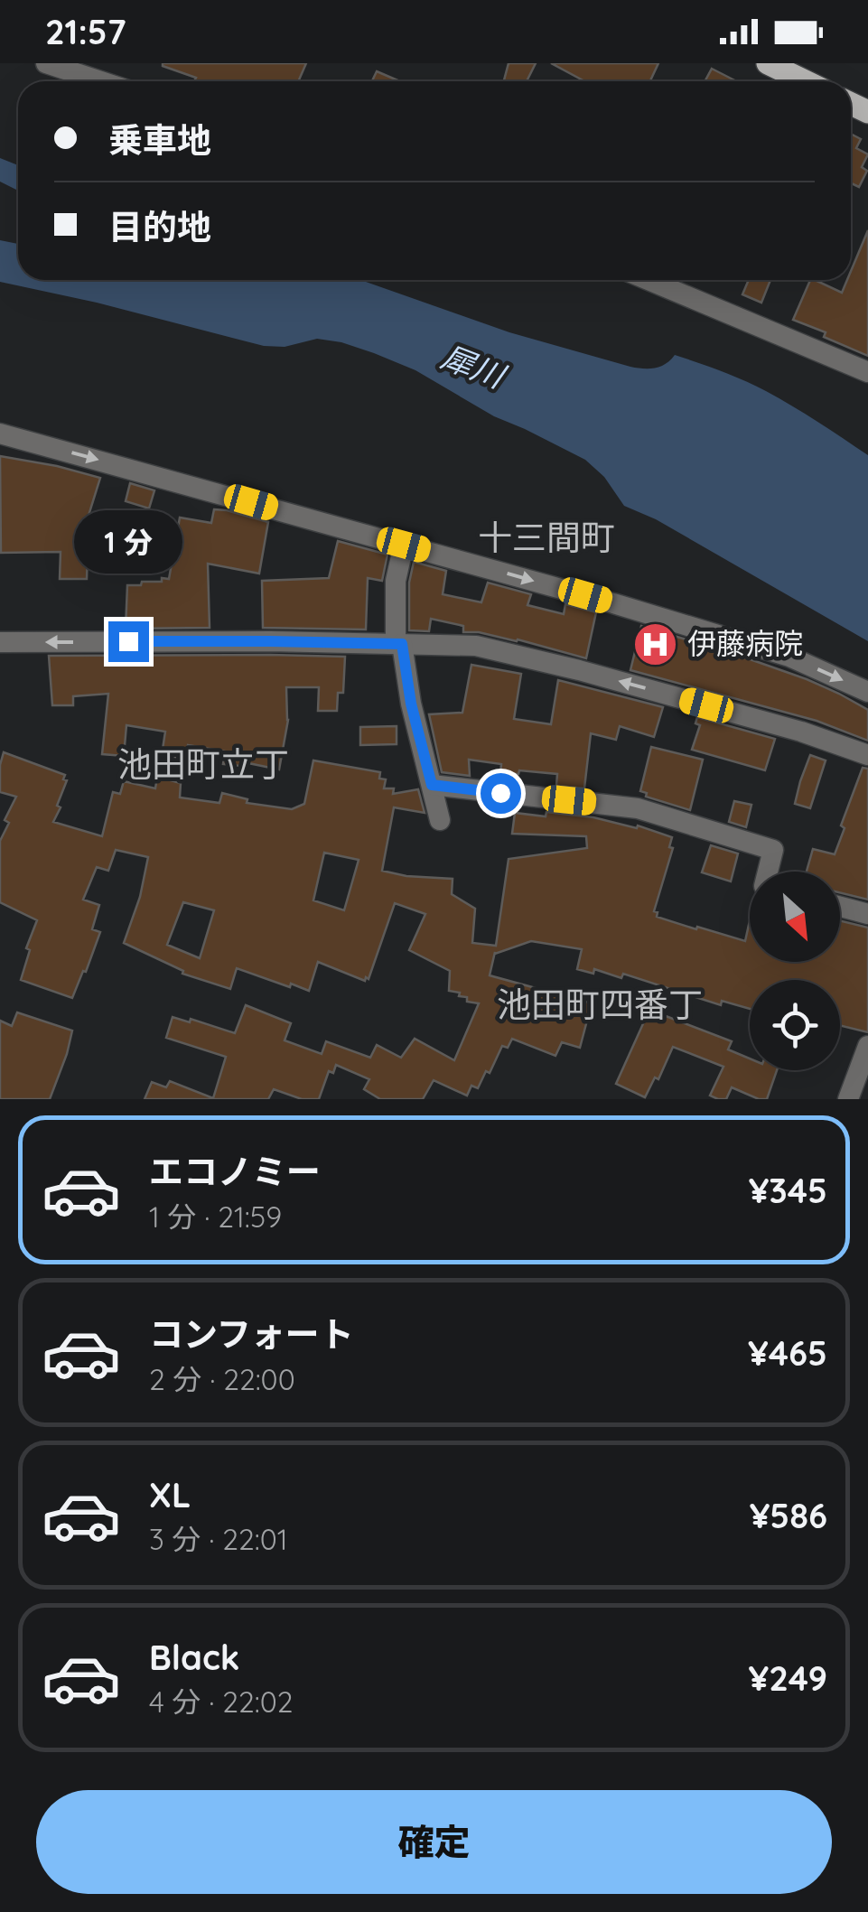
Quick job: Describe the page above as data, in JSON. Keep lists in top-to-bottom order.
{
  "districts": ["十三間町", "池田町立丁", "池田町四番丁"],
  "water": ["犀川"],
  "places": {
    "hospital": ["伊藤病院"]
  },
  "north": "bottom right",
  "page": {
    "status": "21:57",
    "banner": ["乗車地", "目的地"],
    "bubble": "1 分",
    "list": [
      {
        "name": "エコノミー",
        "note": "1 分 · 21:59",
        "value": "¥345"
      },
      {
        "name": "コンフォート",
        "note": "2 分 · 22:00",
        "value": "¥465"
      },
      {
        "name": "XL",
        "note": "3 分 · 22:01",
        "value": "¥586"
      },
      {
        "name": "Black",
        "note": "4 分 · 22:02",
        "value": "¥249"
      }
    ],
    "buttons": "確定"
  }
}
